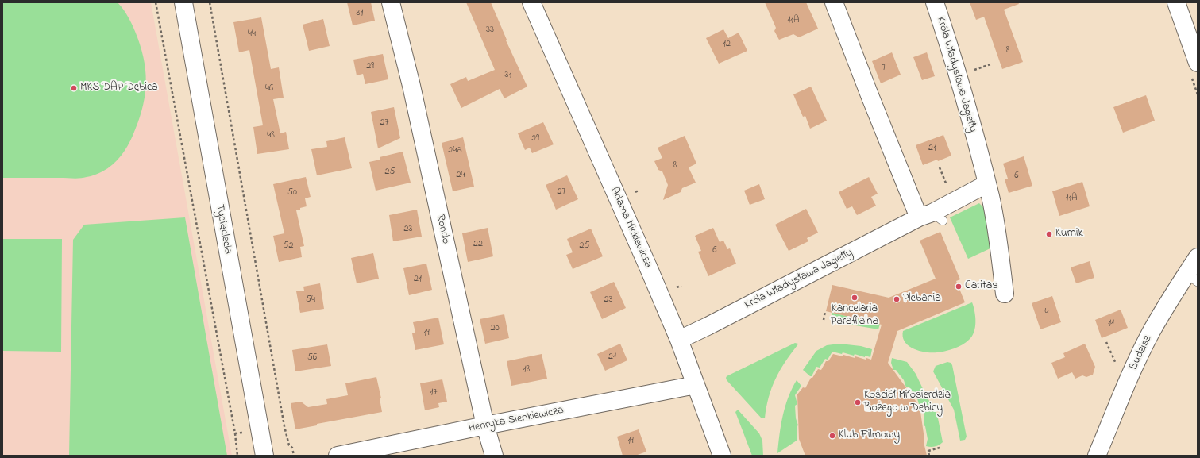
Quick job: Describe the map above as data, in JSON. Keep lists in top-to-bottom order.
{
  "streets": {
    "street": [
      "Króla Władysława Jagiełły",
      "Adama Mickiewicza",
      "Tysiąclecia",
      "Rondo",
      "Budzisz",
      "Henryka Sienkiewicza"
    ]
  },
  "crossings": [
    ["Króla Władysława Jagiełły", "Adama Mickiewicza"],
    ["Adama Mickiewicza", "Henryka Sienkiewicza"],
    ["Rondo", "Henryka Sienkiewicza"]
  ],
  "places": [
    "MKS DAP Dębica",
    "Kurnik",
    "Caritas",
    "Kancelaria Parafialna",
    "Plebania",
    "Kościół Miłosierdzia Bożego w Dębicy",
    "Klub Filmowy"
  ],
  "house_numbers": [
    "31",
    "11A",
    "33",
    "44",
    "12",
    "8",
    "29",
    "7",
    "31",
    "46",
    "27",
    "48",
    "29",
    "21",
    "24a",
    "8",
    "25",
    "24",
    "6",
    "27",
    "50",
    "11A",
    "23",
    "22",
    "52",
    "25",
    "6",
    "21",
    "54",
    "23",
    "4",
    "11",
    "20",
    "19",
    "21",
    "56",
    "18",
    "17",
    "19"
  ]
}
